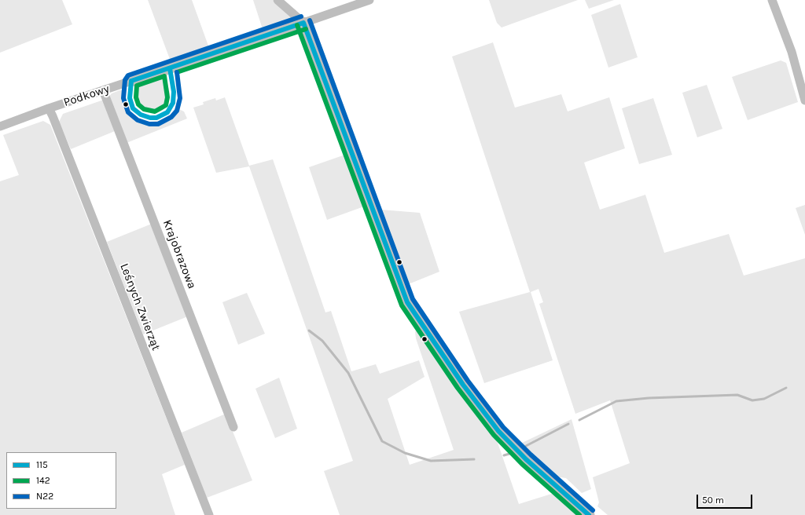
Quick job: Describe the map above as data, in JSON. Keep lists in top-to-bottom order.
{
  "streets": {
    "street": ["Podkowy", "Krajobrazowa", "Leśnych Zwierząt"]
  },
  "crossings": [
    ["Podkowy", "Krajobrazowa"],
    ["Podkowy", "Leśnych Zwierząt"]
  ],
  "lines": ["transit line N22", "transit line 115", "transit line 142"],
  "legend": ["115", "142", "N22"],
  "scale_bar": "50 m"
}
